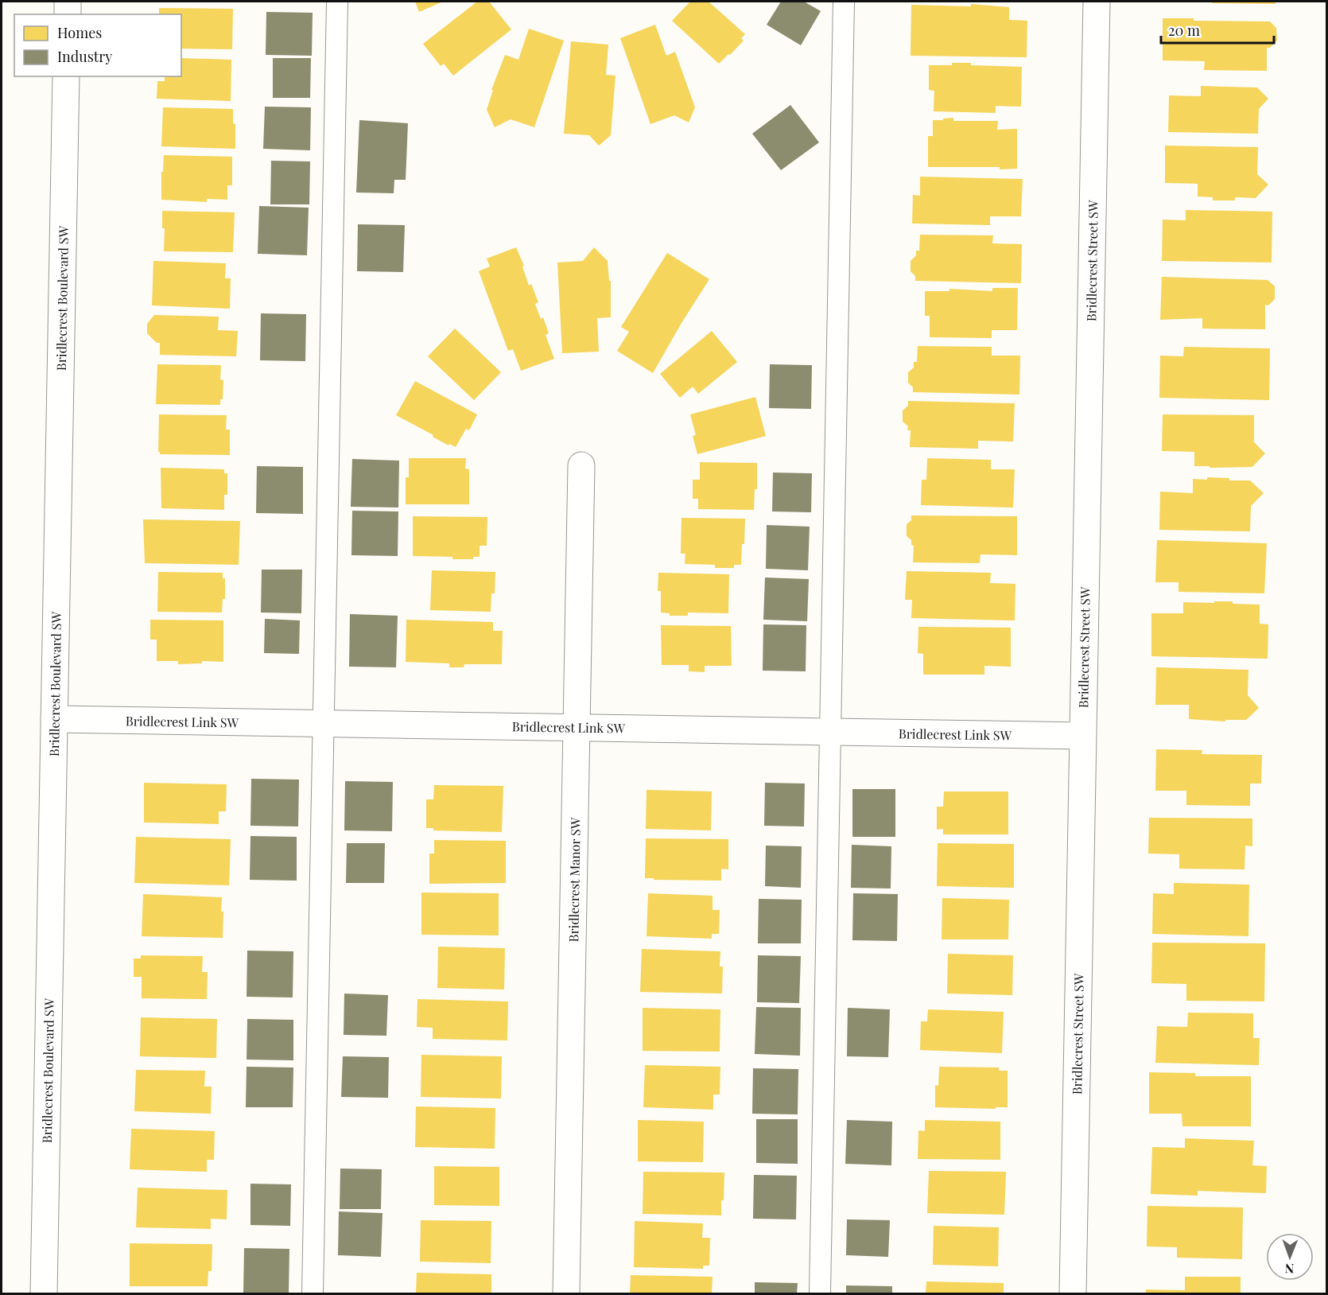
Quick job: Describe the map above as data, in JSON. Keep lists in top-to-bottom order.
{
  "streets": {
    "street": [
      "Bridlecrest Street SW",
      "Bridlecrest Boulevard SW",
      "Bridlecrest Link SW",
      "Bridlecrest Manor SW"
    ]
  },
  "crossings": [
    ["Bridlecrest Street SW", "Bridlecrest Link SW"],
    ["Bridlecrest Boulevard SW", "Bridlecrest Link SW"],
    ["Bridlecrest Link SW", "Bridlecrest Manor SW"]
  ],
  "legend": ["Homes", "Industry"],
  "scale_bar": "20 m",
  "north": "bottom"
}
